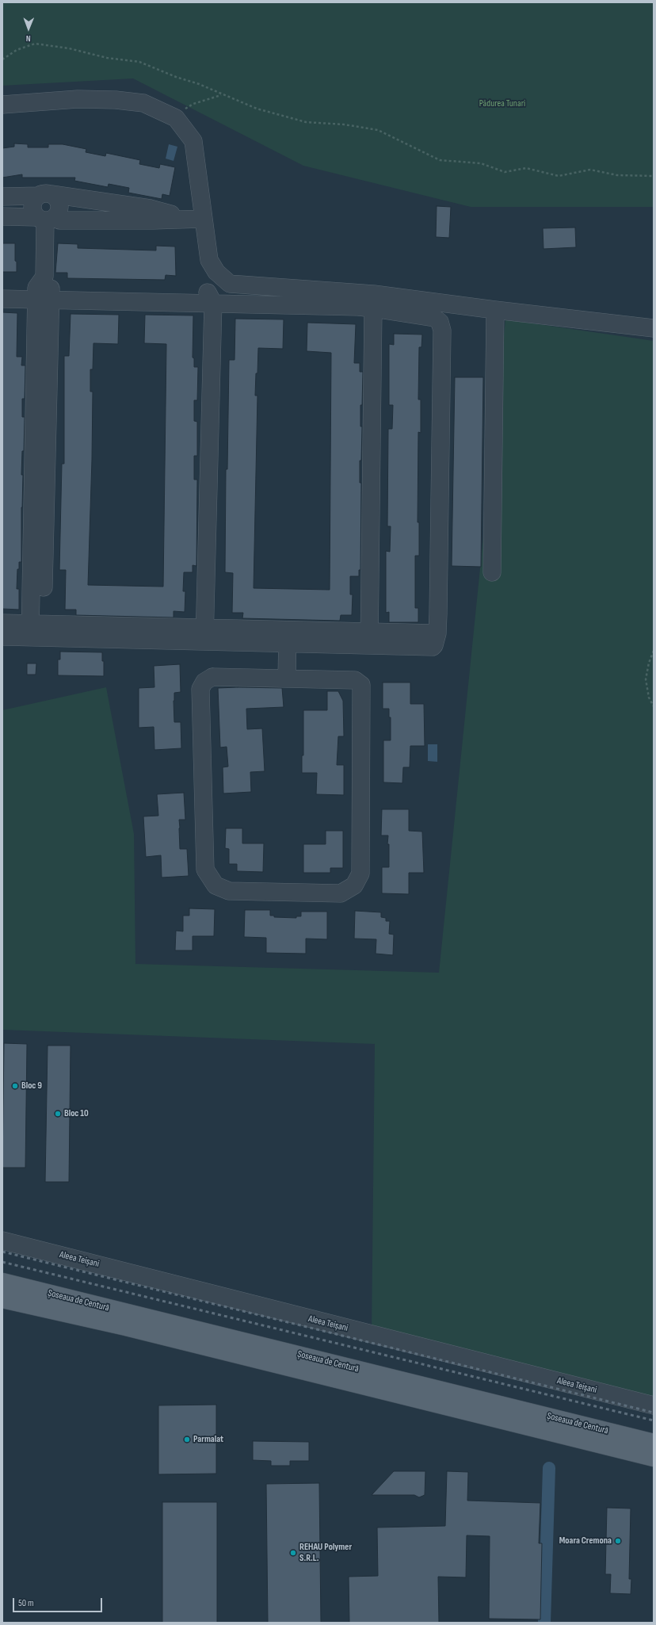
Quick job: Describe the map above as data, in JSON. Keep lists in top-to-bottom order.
{
  "streets": {
    "main road": ["Șoseaua de Centură"],
    "street": ["Aleea Teișani"]
  },
  "parks": ["Pădurea Tunari"],
  "places": [
    "Bloc 9",
    "Bloc 10",
    "Parmalat",
    "Moara Cremona",
    "REHAU Polymer S.R.L."
  ],
  "scale_bar": "50 m",
  "north": "bottom"
}
